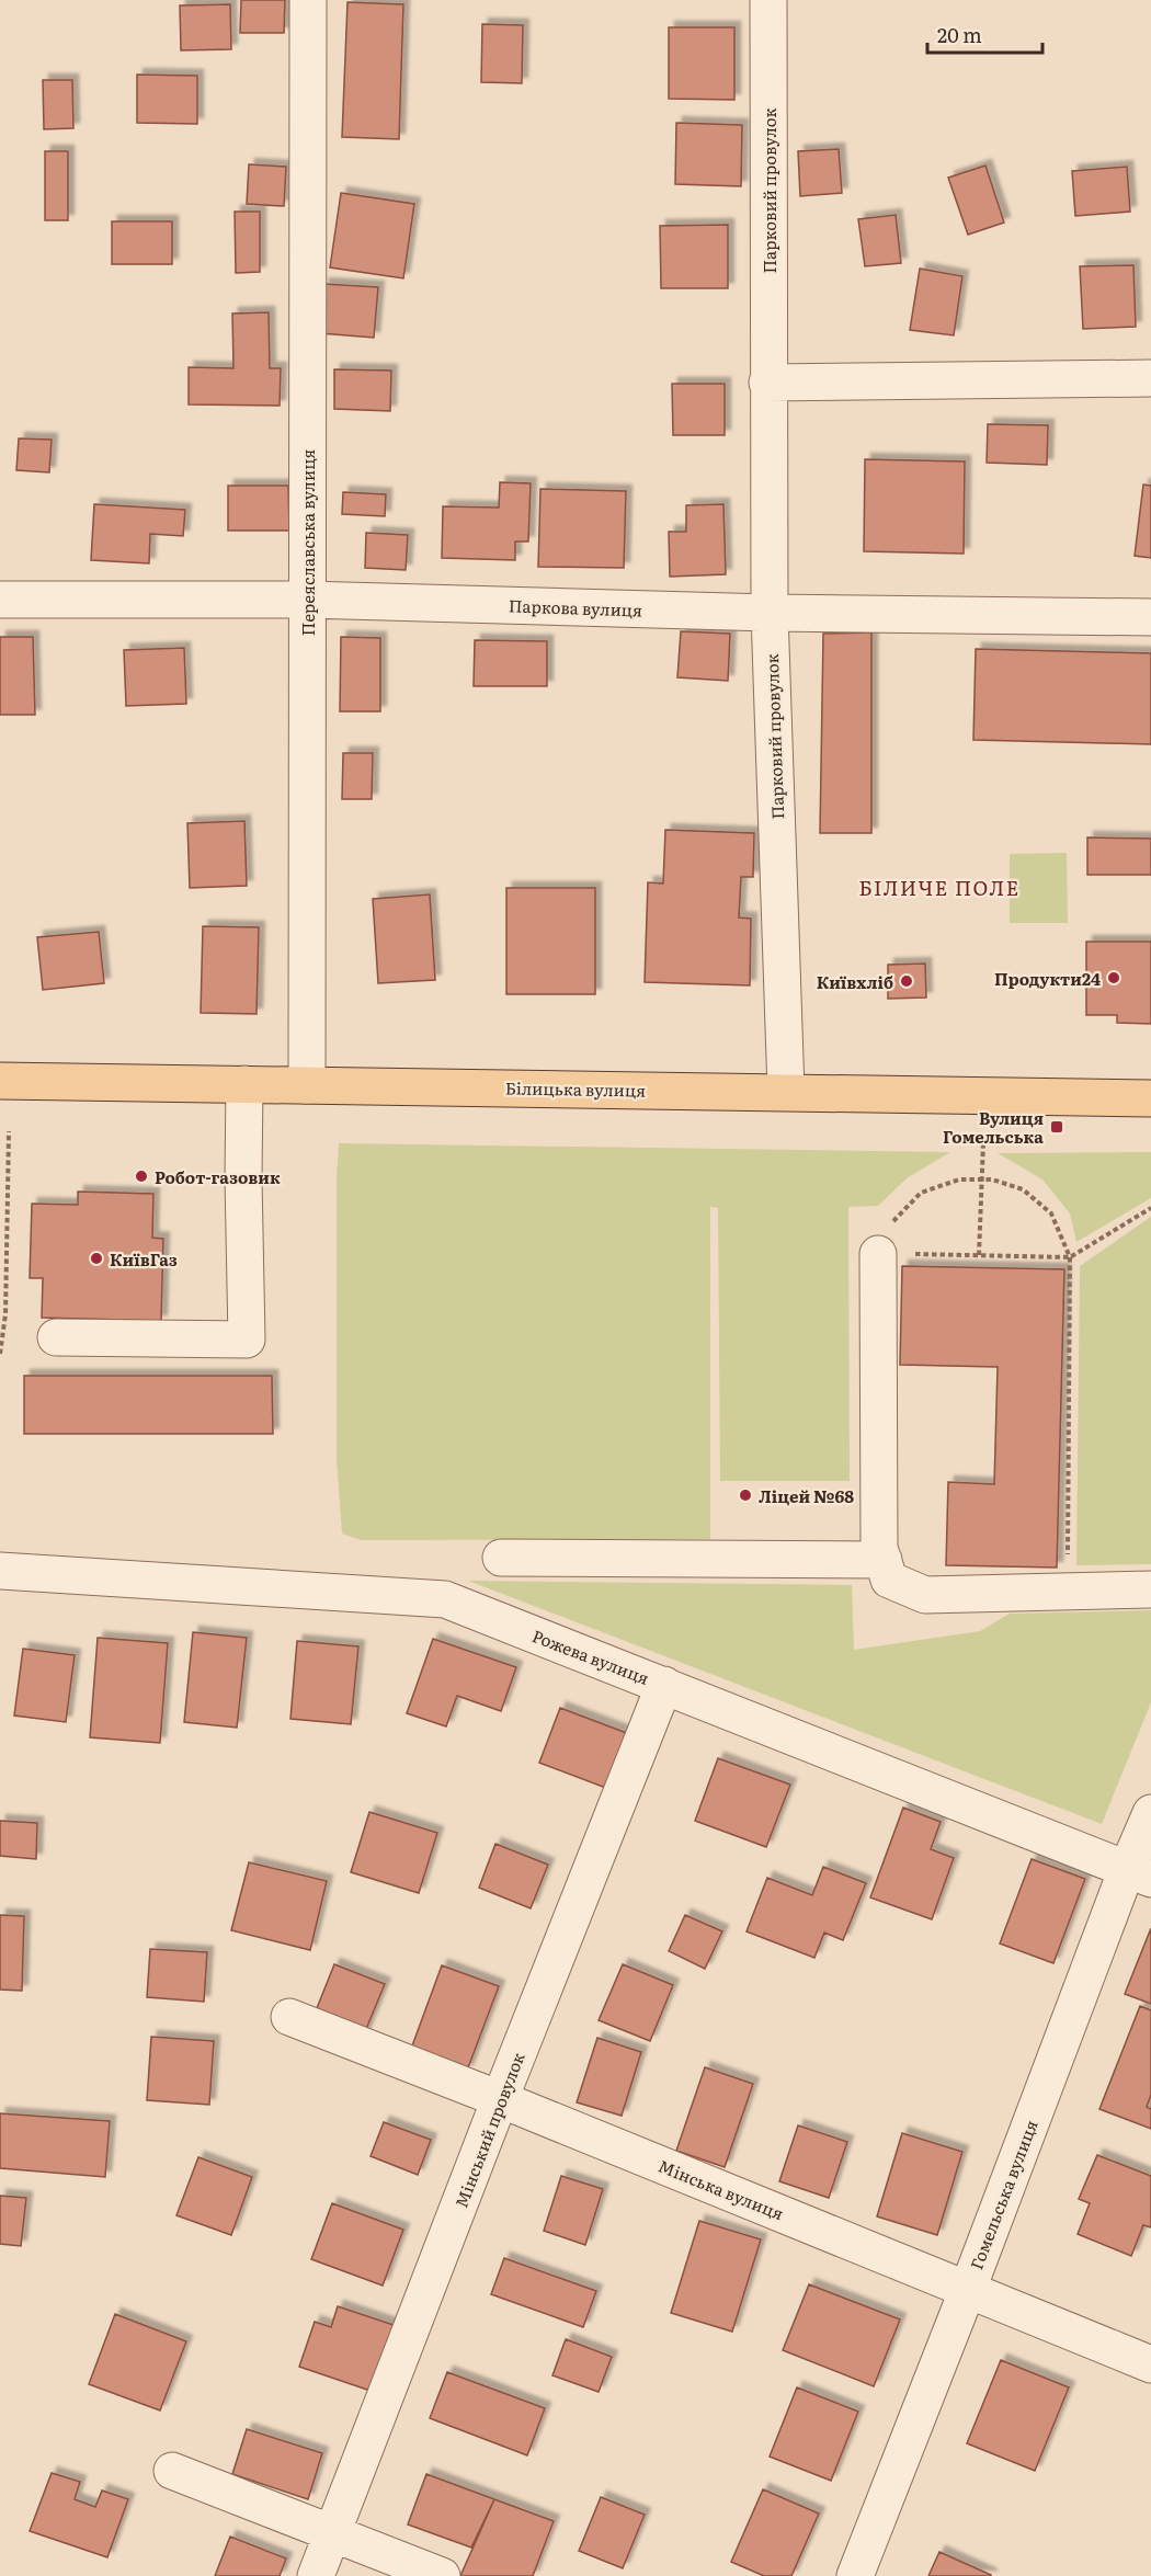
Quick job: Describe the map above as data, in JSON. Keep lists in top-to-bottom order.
{
  "streets": {
    "main road": ["Білицька вулиця"],
    "street": [
      "Парковий провулок",
      "Переяславська вулиця",
      "Паркова вулиця",
      "Рожева вулиця",
      "Мінський провулок",
      "Мінська вулиця",
      "Гомельська вулиця"
    ]
  },
  "crossings": [
    ["Парковий провулок", "Паркова вулиця"],
    ["Парковий провулок", "Білицька вулиця"],
    ["Переяславська вулиця", "Паркова вулиця"],
    ["Переяславська вулиця", "Білицька вулиця"],
    ["Рожева вулиця", "Мінський провулок"],
    ["Рожева вулиця", "Гомельська вулиця"],
    ["Мінський провулок", "Мінська вулиця"],
    ["Мінська вулиця", "Гомельська вулиця"]
  ],
  "districts": ["БІЛИЧЕ ПОЛЕ"],
  "places": {
    "other": [
      "Продукти24",
      "Київхліб",
      "Робот-газовик",
      "КиївГаз",
      "Ліцей №68"
    ],
    "transit": ["Вулиця Гомельська"]
  },
  "scale_bar": "20 m"
}
